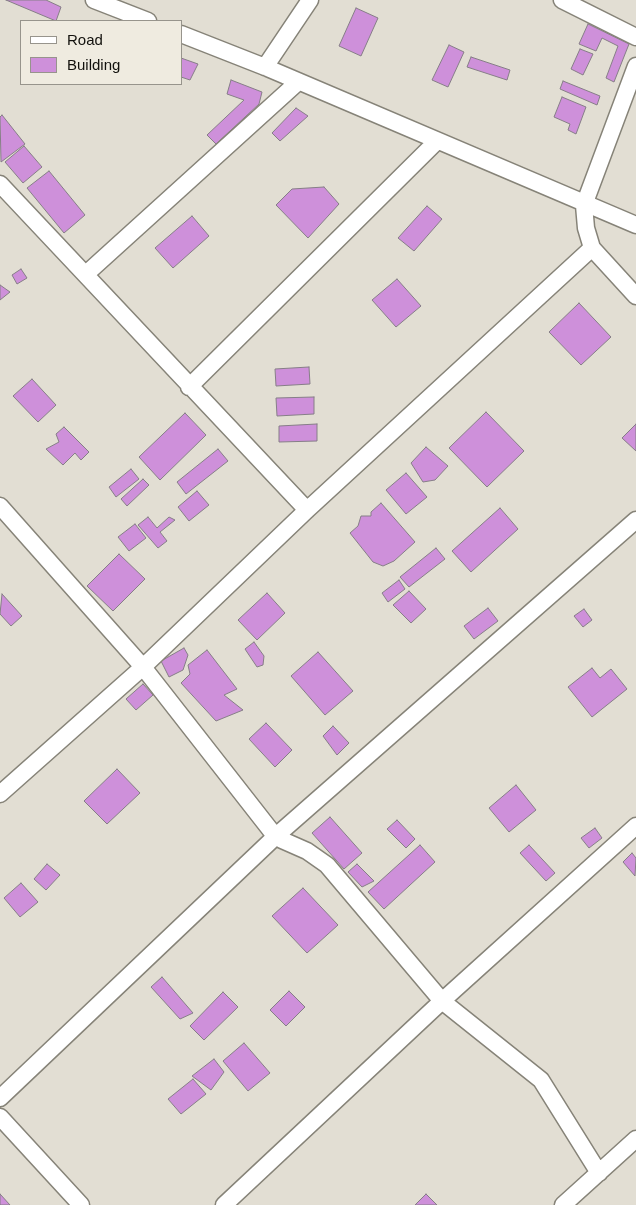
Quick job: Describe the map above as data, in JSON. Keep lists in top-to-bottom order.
{
  "legend": ["Road", "Building"]
}
